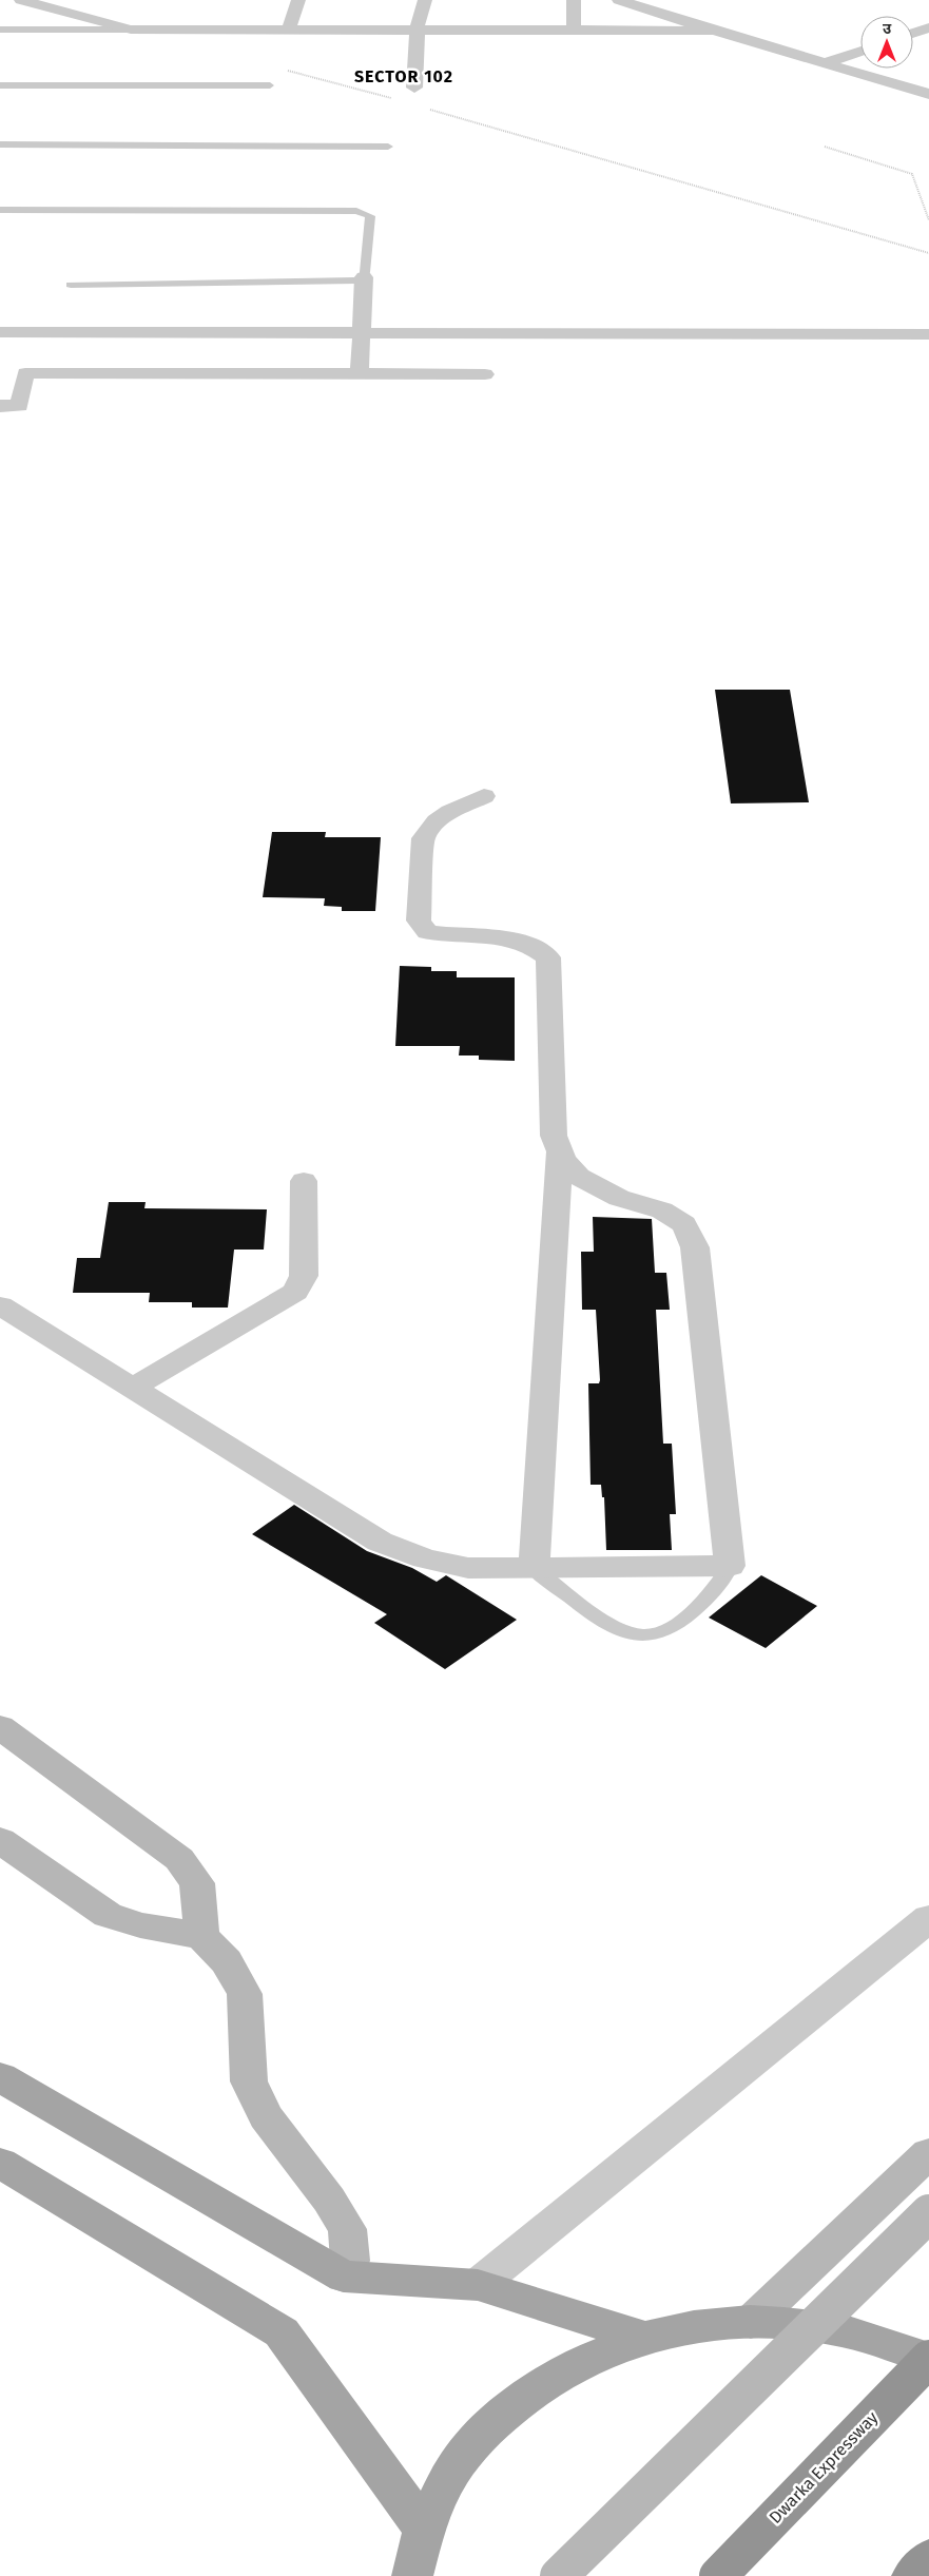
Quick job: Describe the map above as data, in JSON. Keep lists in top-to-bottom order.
{
  "streets": {
    "highway": ["Dwarka Expressway"]
  },
  "districts": ["SECTOR 102"],
  "north": "top"
}
